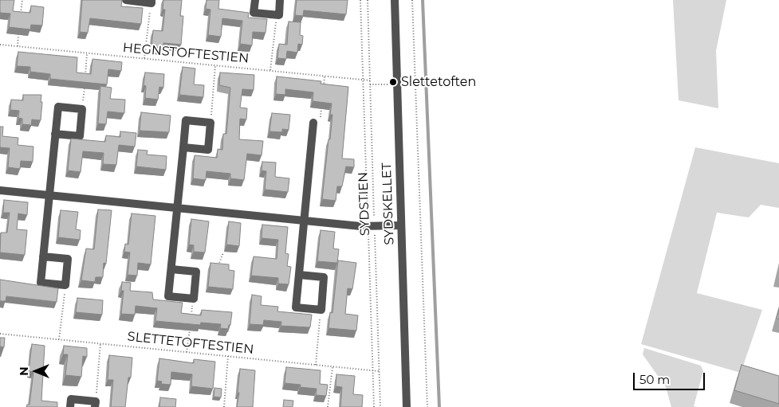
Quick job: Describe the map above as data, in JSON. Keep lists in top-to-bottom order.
{
  "streets": {
    "street": ["SYDSKELLET"],
    "path": ["HEGNSTOFTESTIEN", "SYDSTIEN", "SLETTETOFTESTIEN"]
  },
  "crossings": [
    ["HEGNSTOFTESTIEN", "SYDSTIEN"],
    ["SYDSTIEN", "SLETTETOFTESTIEN"]
  ],
  "places": ["Slettetoften"],
  "scale_bar": "50 m",
  "north": "left"
}
